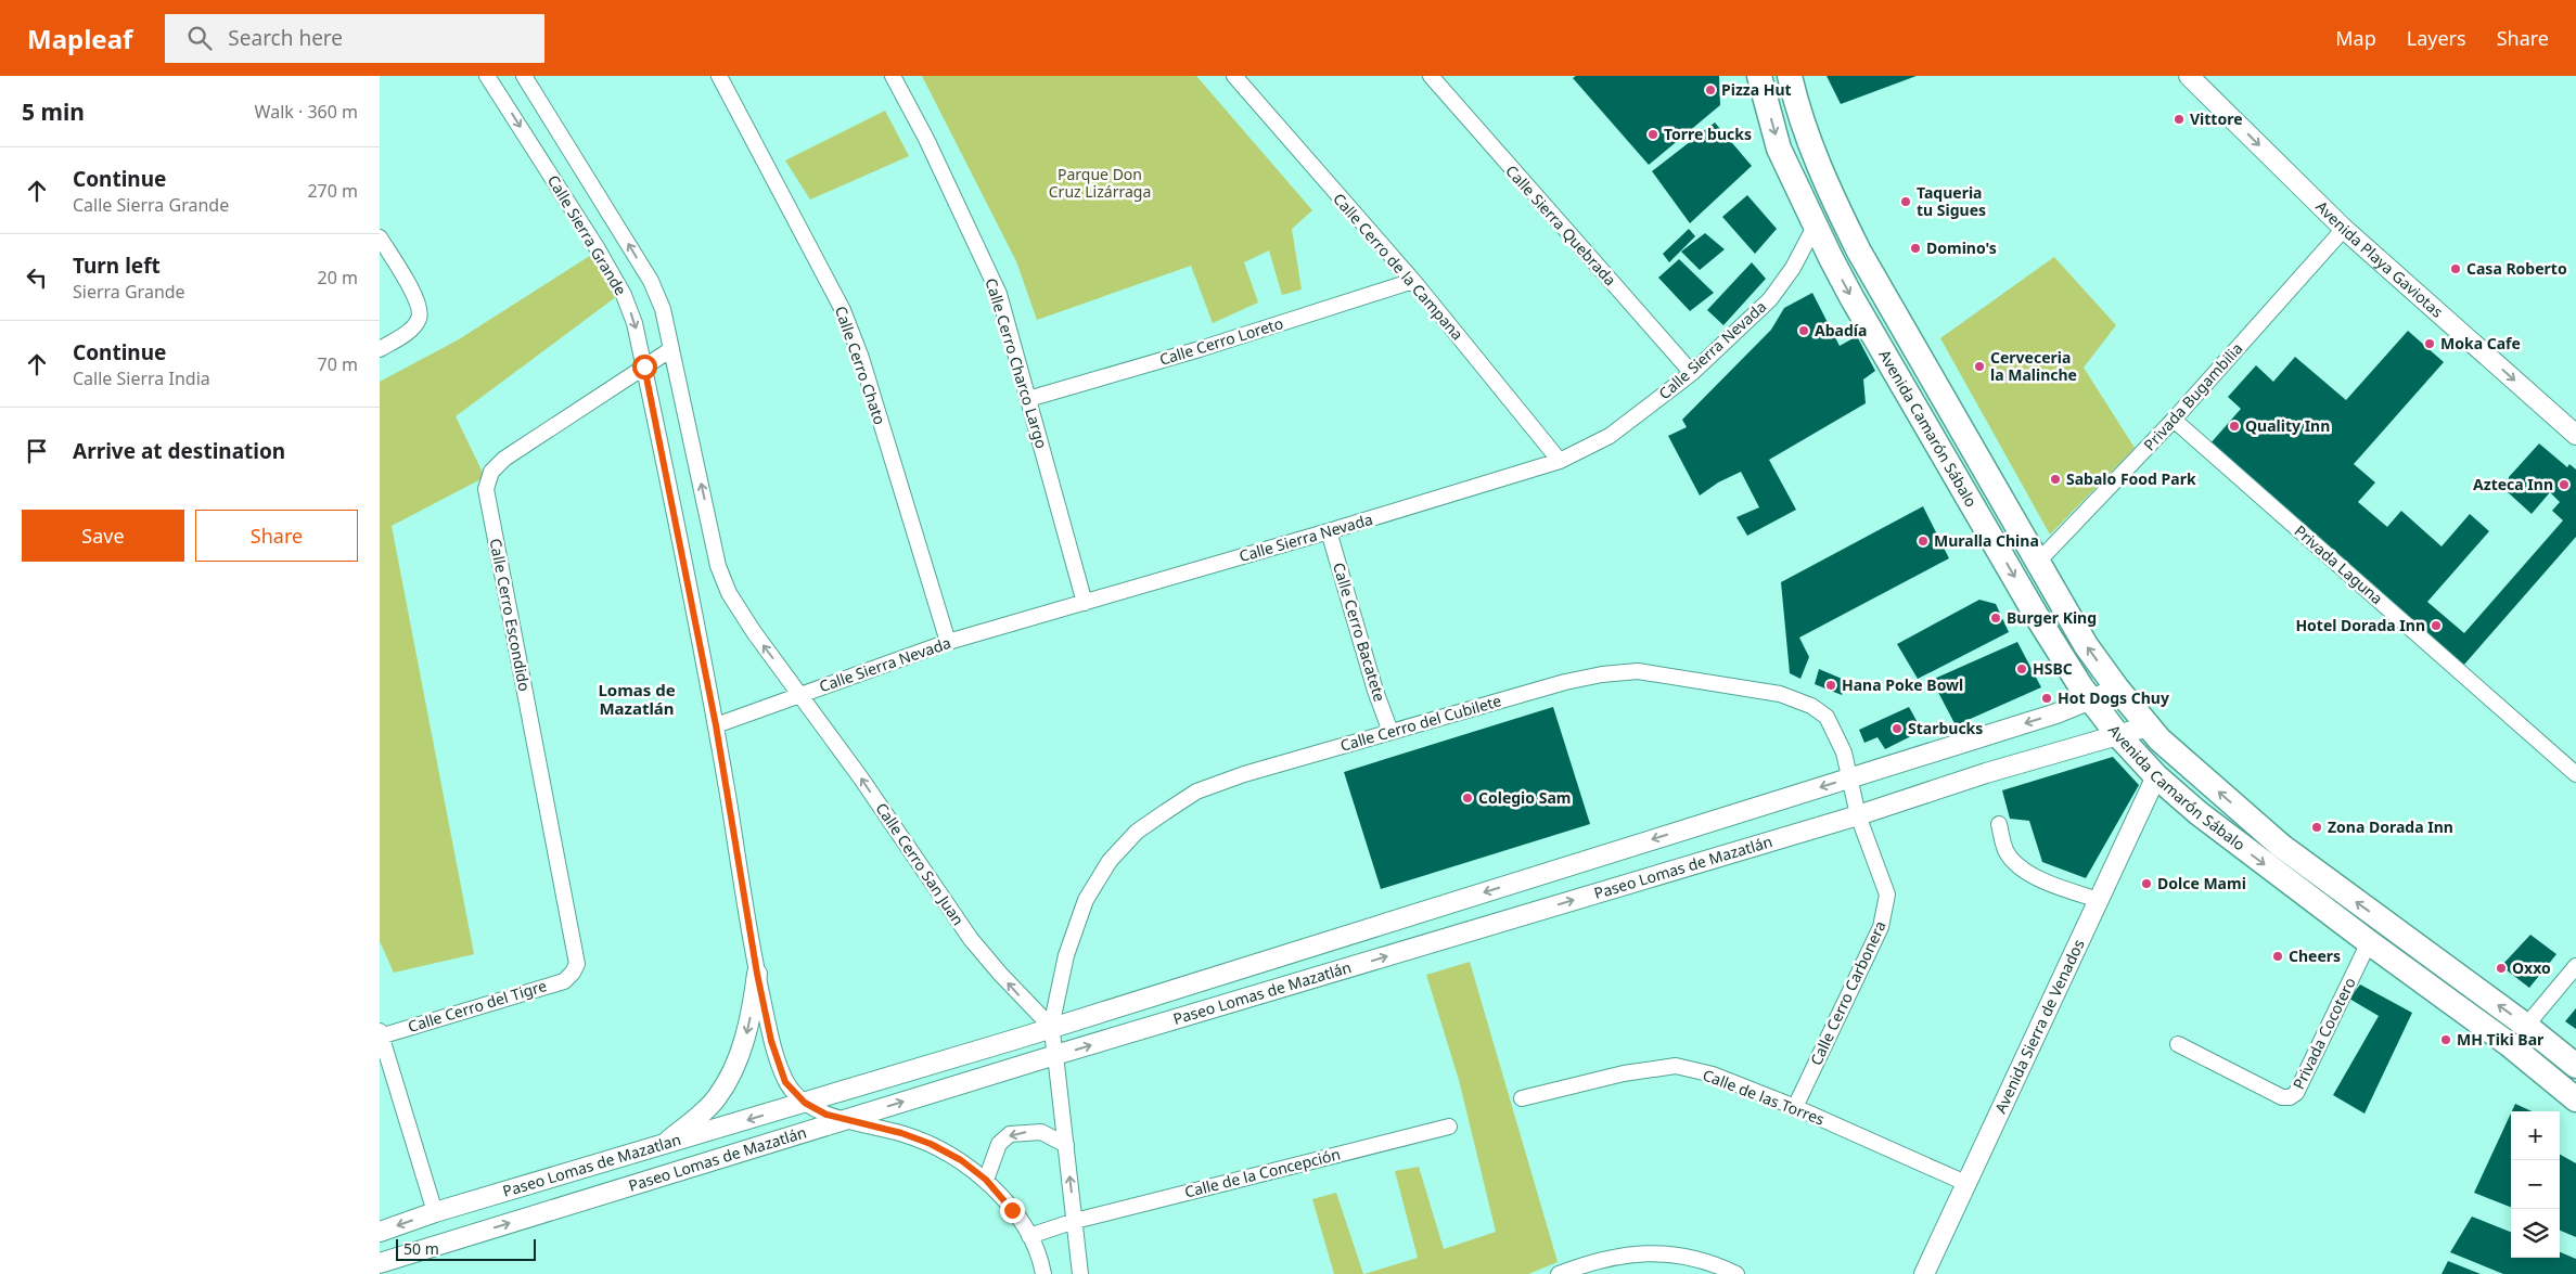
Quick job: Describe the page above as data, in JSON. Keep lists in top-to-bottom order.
{
  "streets": {
    "main road": ["Avenida Camarón Sábalo"],
    "street": [
      "Calle Sierra Quebrada",
      "Calle Sierra Grande",
      "Avenida Playa Gaviotas",
      "Calle Cerro de la Campana",
      "Calle Cerro Loreto",
      "Calle Sierra Nevada",
      "Calle Cerro Charco Largo",
      "Calle Cerro Chato",
      "Privada Bugambilia",
      "Privada Laguna",
      "Calle Cerro Escondido",
      "Calle Cerro Bacatete",
      "Calle Cerro del Cubilete",
      "Calle Cerro San Juan",
      "Paseo Lomas de Mazatlán",
      "Calle Cerro Carbonera",
      "Calle Cerro del Tigre",
      "Avenida Sierra de Venados",
      "Privada Cocotero",
      "Calle de las Torres",
      "Paseo Lomas de Mazatlan",
      "Calle de la Concepción"
    ]
  },
  "crossings": [
    ["Calle Sierra Quebrada", "Calle Sierra Nevada"],
    ["Calle Sierra Grande", "Calle Sierra Nevada"],
    ["Calle Sierra Grande", "Calle Cerro Escondido"],
    ["Calle Sierra Grande", "Calle Cerro San Juan"],
    ["Calle Sierra Grande", "Paseo Lomas de Mazatlán"],
    ["Calle Sierra Grande", "Paseo Lomas de Mazatlan"],
    ["Calle Sierra Grande", "Calle de la Concepción"],
    ["Avenida Playa Gaviotas", "Privada Bugambilia"],
    ["Calle Cerro de la Campana", "Calle Cerro Loreto"],
    ["Calle Cerro de la Campana", "Calle Sierra Nevada"],
    ["Calle Cerro Loreto", "Calle Cerro Charco Largo"],
    ["Calle Sierra Nevada", "Calle Cerro Charco Largo"],
    ["Calle Sierra Nevada", "Calle Cerro Chato"],
    ["Calle Sierra Nevada", "Avenida Camarón Sábalo"],
    ["Calle Sierra Nevada", "Calle Cerro Bacatete"],
    ["Calle Sierra Nevada", "Calle Cerro San Juan"],
    ["Privada Bugambilia", "Avenida Camarón Sábalo"],
    ["Privada Bugambilia", "Privada Laguna"],
    ["Avenida Camarón Sábalo", "Paseo Lomas de Mazatlán"],
    ["Avenida Camarón Sábalo", "Avenida Sierra de Venados"],
    ["Avenida Camarón Sábalo", "Privada Cocotero"],
    ["Calle Cerro Escondido", "Calle Cerro del Tigre"],
    ["Calle Cerro Bacatete", "Calle Cerro del Cubilete"],
    ["Calle Cerro del Cubilete", "Calle Cerro San Juan"],
    ["Calle Cerro del Cubilete", "Paseo Lomas de Mazatlán"],
    ["Calle Cerro del Cubilete", "Calle Cerro Carbonera"],
    ["Calle Cerro San Juan", "Paseo Lomas de Mazatlán"],
    ["Paseo Lomas de Mazatlán", "Calle Cerro Carbonera"],
    ["Paseo Lomas de Mazatlán", "Paseo Lomas de Mazatlan"],
    ["Calle Cerro Carbonera", "Calle de las Torres"],
    ["Avenida Sierra de Venados", "Calle de las Torres"]
  ],
  "one_way": ["Avenida Playa Gaviotas", "Calle Cerro San Juan", "Paseo Lomas de Mazatlan"],
  "districts": ["Lomas de Mazatlán"],
  "parks": ["Parque Don Cruz Lizárraga"],
  "places": [
    "Pizza Hut",
    "Vittore",
    "Torre bucks",
    "Taqueria tu Sigues",
    "Domino's",
    "Casa Roberto",
    "Abadía",
    "Moka Cafe",
    "Cerveceria la Malinche",
    "Quality Inn",
    "Sabalo Food Park",
    "Azteca Inn",
    "Muralla China",
    "Burger King",
    "Hotel Dorada Inn",
    "HSBC",
    "Hana Poke Bowl",
    "Hot Dogs Chuy",
    "Starbucks",
    "Colegio Sam",
    "Zona Dorada Inn",
    "Dolce Mami",
    "Cheers",
    "Oxxo",
    "MH Tiki Bar"
  ],
  "scale_bar": "50 m",
  "page": {
    "header": "Mapleaf",
    "search": "Search here",
    "nav": ["Map", "Layers", "Share"],
    "heading": ["5 min", "Walk · 360 m"],
    "list": [
      ["Continue", "Calle Sierra Grande", "270 m"],
      ["Turn left", "Sierra Grande", "20 m"],
      ["Continue", "Calle Sierra India", "70 m"],
      "Arrive at destination"
    ],
    "buttons": ["Save", "Share"],
    "map_buttons": ["+", "−"],
    "scale": "50 m"
  }
}
